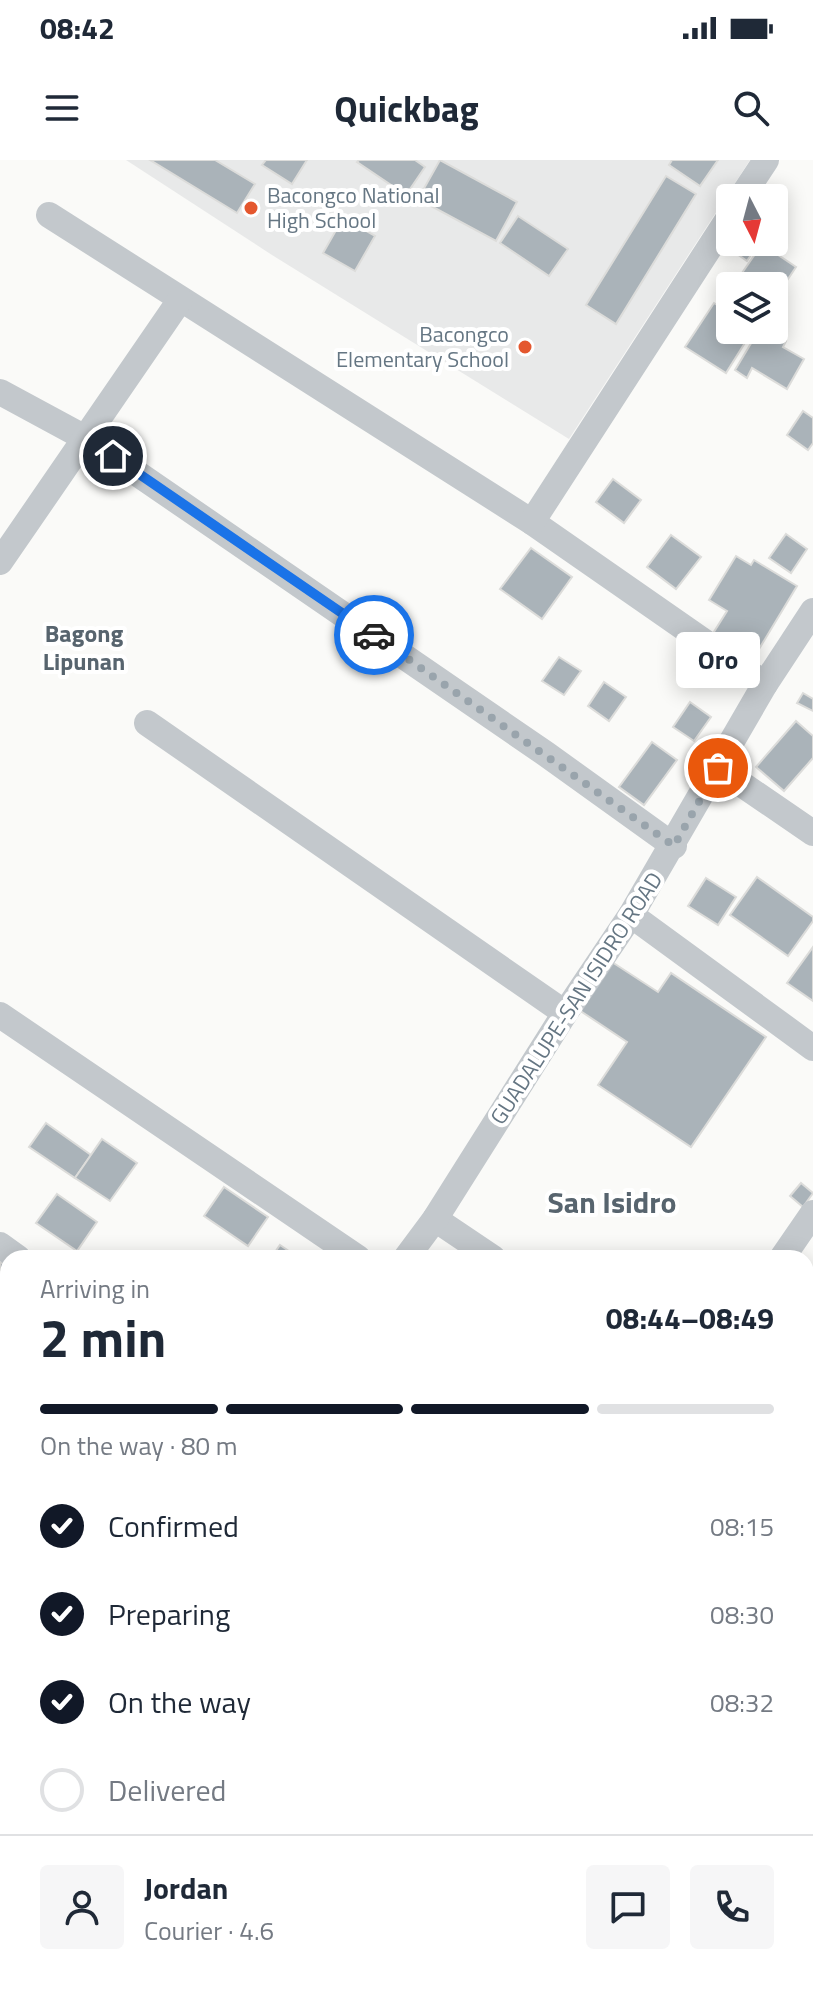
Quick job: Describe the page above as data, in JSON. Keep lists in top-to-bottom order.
{
  "streets": {
    "street": ["GUADALUPE-SAN ISIDRO ROAD"]
  },
  "districts": ["Bagong Lipunan", "San Isidro"],
  "places": ["Bacongco National High School", "Bacongco Elementary School", "Oro"],
  "north": "bottom",
  "page": {
    "status": "08:42",
    "header": "Quickbag",
    "bubble": "Oro",
    "heading": ["2 min", "Arriving in", "08:44–08:49"],
    "panel": ["Jordan", "Courier · 4.6"],
    "bar": "On the way · 80 m",
    "list": [
      ["Confirmed", "08:15"],
      ["Preparing", "08:30"],
      ["On the way", "08:32"],
      "Delivered"
    ]
  }
}
